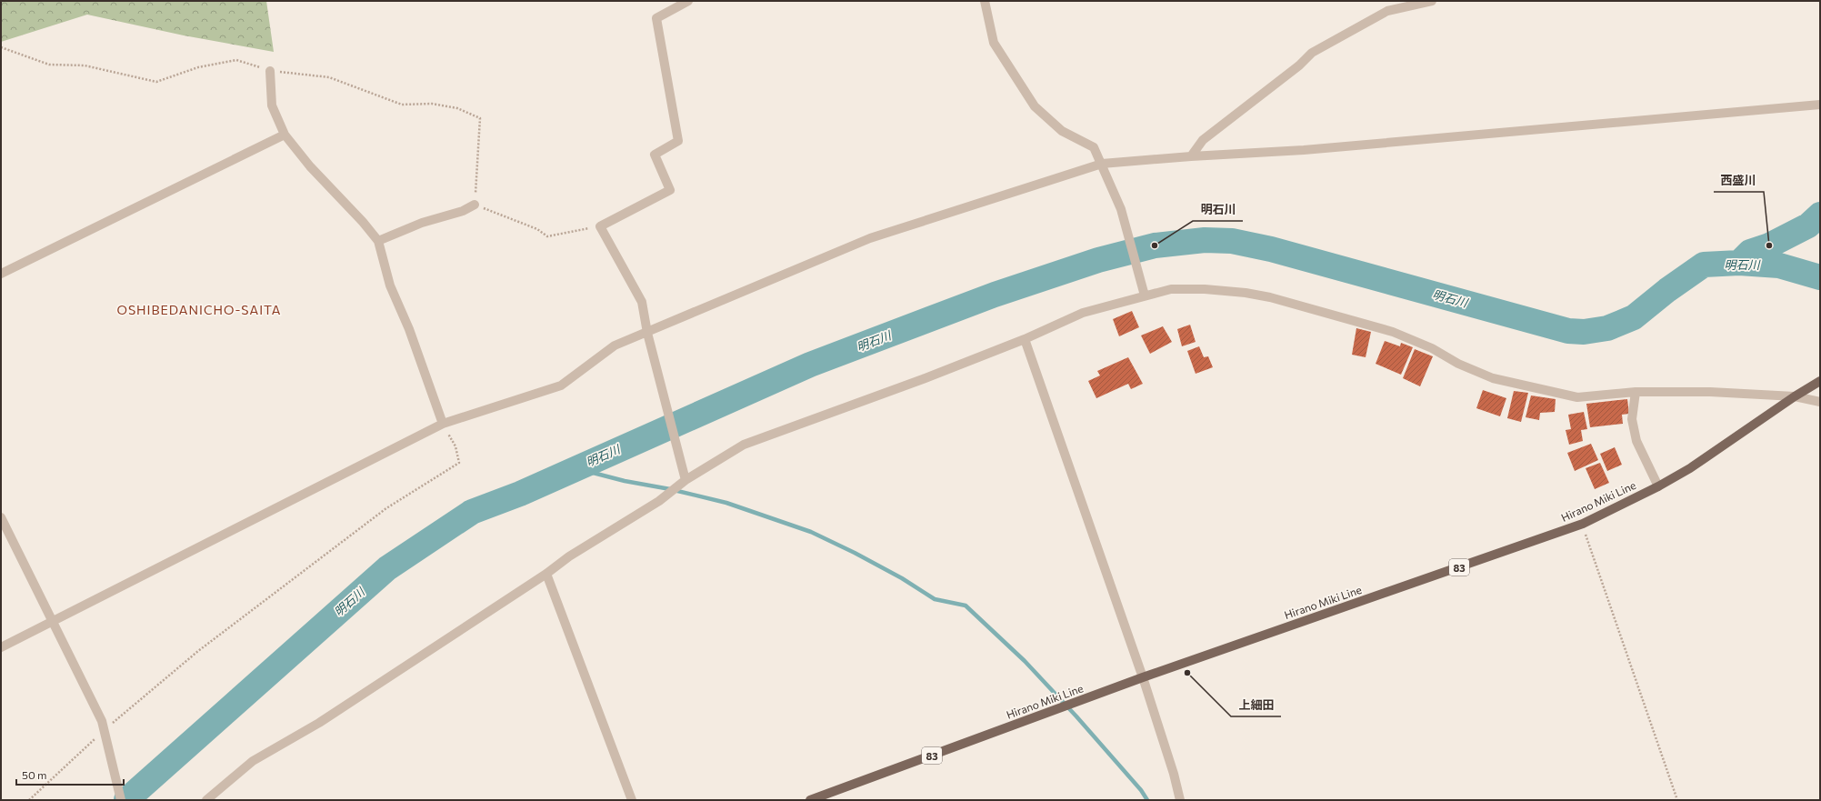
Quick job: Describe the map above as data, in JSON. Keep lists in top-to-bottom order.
{
  "streets": {
    "main road": ["Hirano Miki Line", "83"]
  },
  "districts": ["OSHIBEDANICHO-SAITA"],
  "water": ["明石川"],
  "places": ["明石川", "西盛川", "上細田"],
  "scale_bar": "50 m"
}
